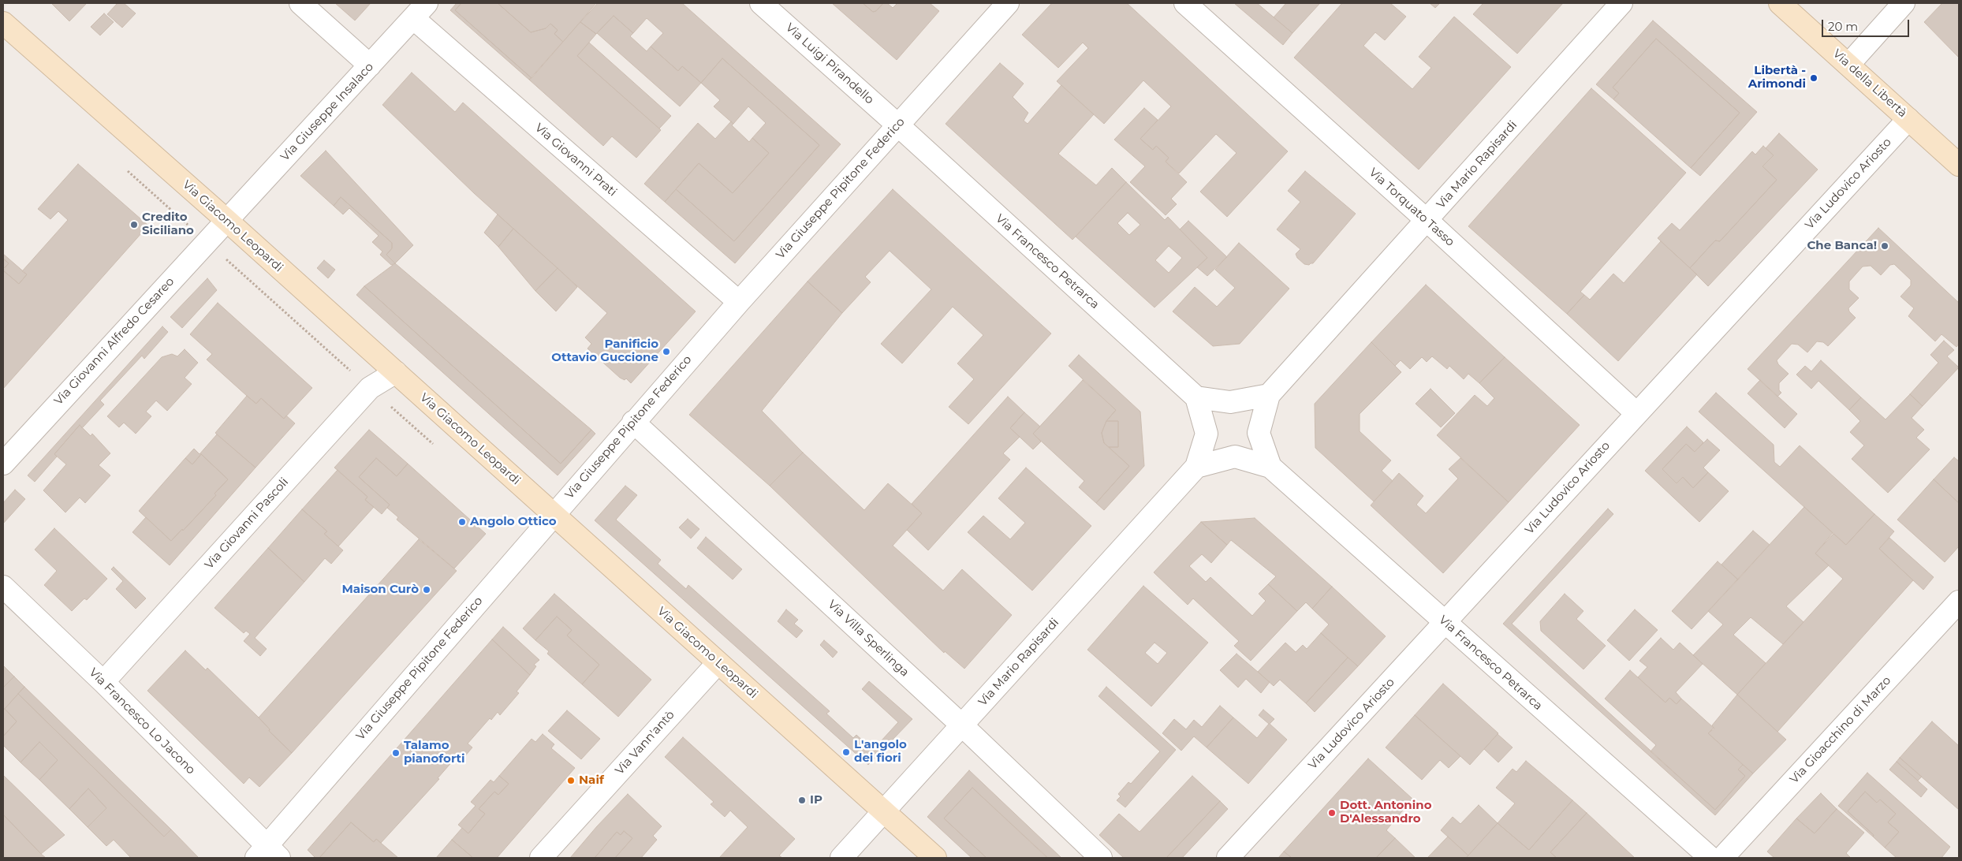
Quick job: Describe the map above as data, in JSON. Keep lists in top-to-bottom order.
{
  "streets": {
    "street": [
      "Via Luigi Pirandello",
      "Via della Libertà",
      "Via Giuseppe Insalaco",
      "Via Giovanni Prati",
      "Via Mario Rapisardi",
      "Via Ludovico Ariosto",
      "Via Giuseppe Pipitone Federico",
      "Via Torquato Tasso",
      "Via Giacomo Leopardi",
      "Via Francesco Petrarca",
      "Via Giovanni Alfredo Cesareo",
      "Via Giovanni Pascoli",
      "Via Villa Sperlinga",
      "Via Francesco Lo Jacono",
      "Via Gioacchino di Marzo",
      "Via Vann'antò"
    ]
  },
  "crossings": [
    ["Via Luigi Pirandello", "Via Giuseppe Pipitone Federico"],
    ["Via Luigi Pirandello", "Via Francesco Petrarca"],
    ["Via della Libertà", "Via Ludovico Ariosto"],
    ["Via Giuseppe Insalaco", "Via Giovanni Prati"],
    ["Via Giuseppe Insalaco", "Via Giacomo Leopardi"],
    ["Via Giuseppe Insalaco", "Via Giovanni Alfredo Cesareo"],
    ["Via Giovanni Prati", "Via Giuseppe Pipitone Federico"],
    ["Via Mario Rapisardi", "Via Torquato Tasso"],
    ["Via Mario Rapisardi", "Via Giacomo Leopardi"],
    ["Via Mario Rapisardi", "Via Villa Sperlinga"],
    ["Via Ludovico Ariosto", "Via Torquato Tasso"],
    ["Via Ludovico Ariosto", "Via Francesco Petrarca"],
    ["Via Giuseppe Pipitone Federico", "Via Giacomo Leopardi"],
    ["Via Giuseppe Pipitone Federico", "Via Francesco Petrarca"],
    ["Via Giuseppe Pipitone Federico", "Via Villa Sperlinga"],
    ["Via Giuseppe Pipitone Federico", "Via Francesco Lo Jacono"],
    ["Via Giacomo Leopardi", "Via Giovanni Alfredo Cesareo"],
    ["Via Giacomo Leopardi", "Via Giovanni Pascoli"],
    ["Via Giacomo Leopardi", "Via Vann'antò"],
    ["Via Giovanni Pascoli", "Via Francesco Lo Jacono"]
  ],
  "places": [
    "Libertà - Arimondi",
    "Credito Siciliano",
    "Che Banca!",
    "Panificio Ottavio Guccione",
    "Angolo Ottico",
    "Maison Curò",
    "L'angolo dei fiori",
    "Talamo pianoforti",
    "Naif",
    "IP",
    "Dott. Antonino D'Alessandro"
  ],
  "scale_bar": "20 m"
}
